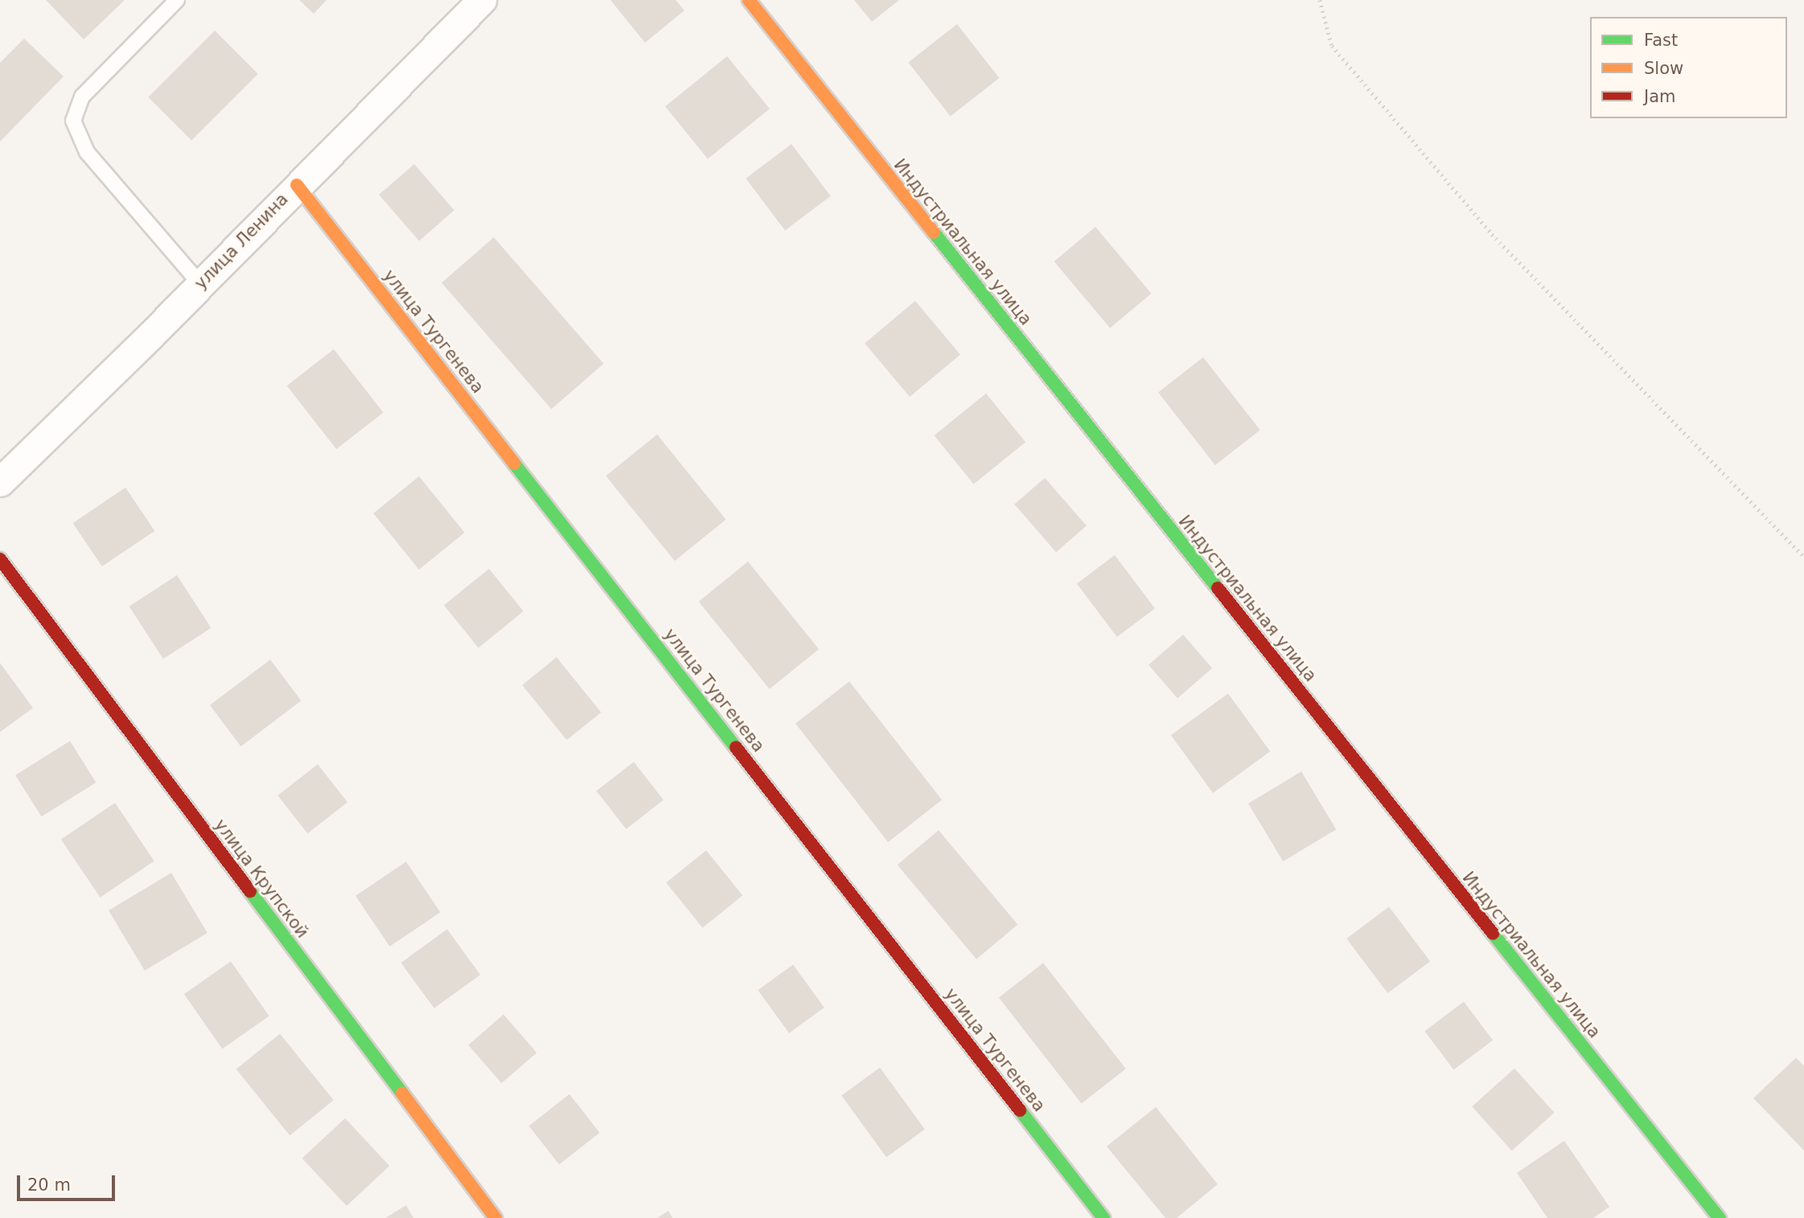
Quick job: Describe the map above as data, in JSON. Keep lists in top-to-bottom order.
{
  "streets": {
    "street": [
      "улица Ленина",
      "Индустриальная улица",
      "улица Тургенева",
      "улица Крупской"
    ]
  },
  "crossings": [
    ["улица Ленина", "улица Тургенева"]
  ],
  "legend": ["Fast", "Slow", "Jam"],
  "scale_bar": "20 m"
}
